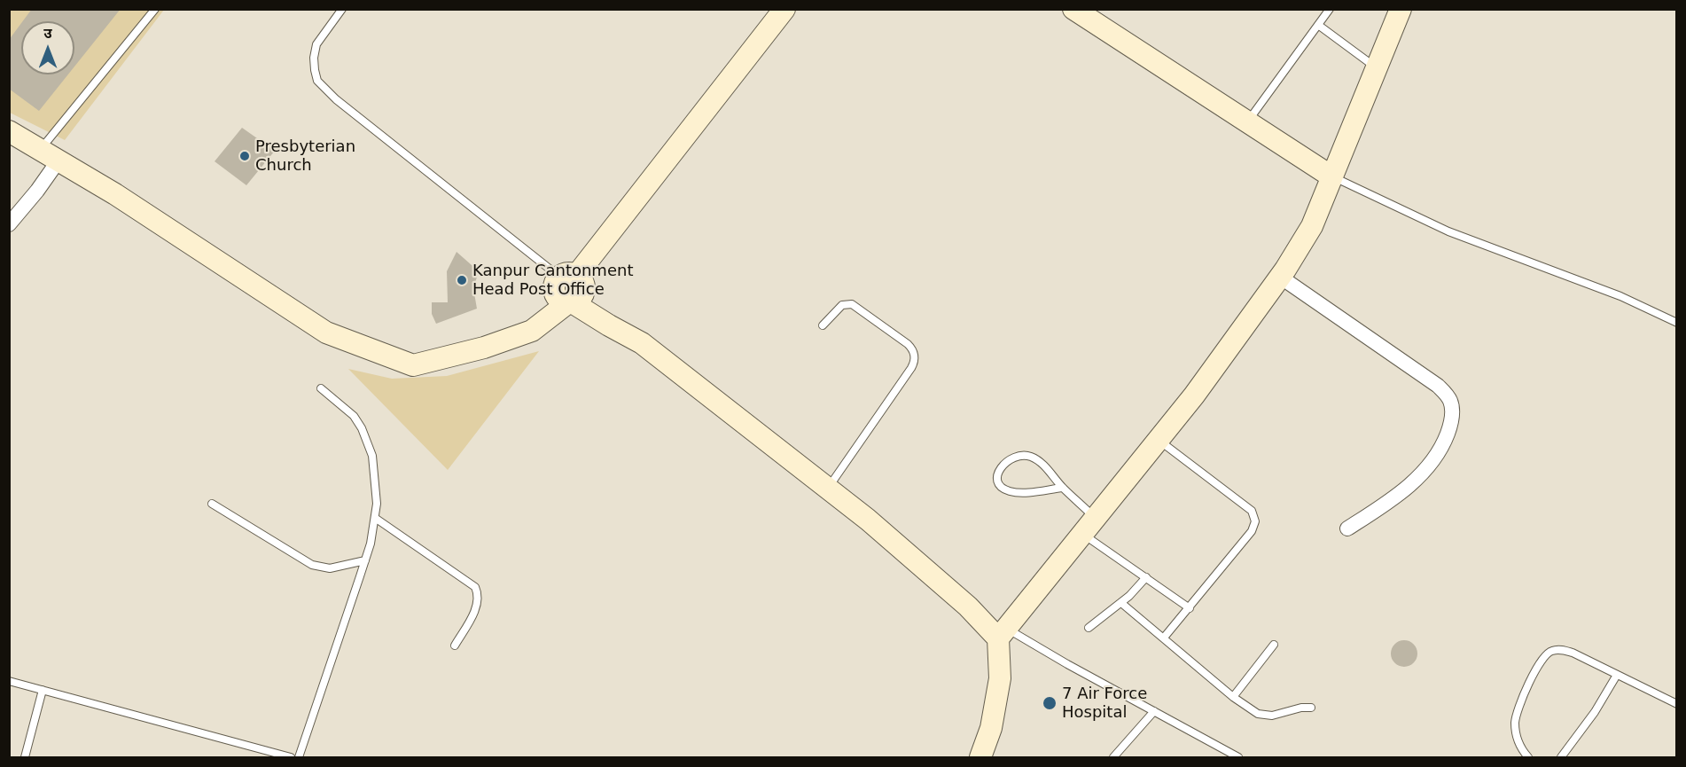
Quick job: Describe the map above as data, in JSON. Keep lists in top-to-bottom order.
{
  "places": ["Presbyterian Church", "Kanpur Cantonment Head Post Office", "7 Air Force Hospital"],
  "north": "top"
}
